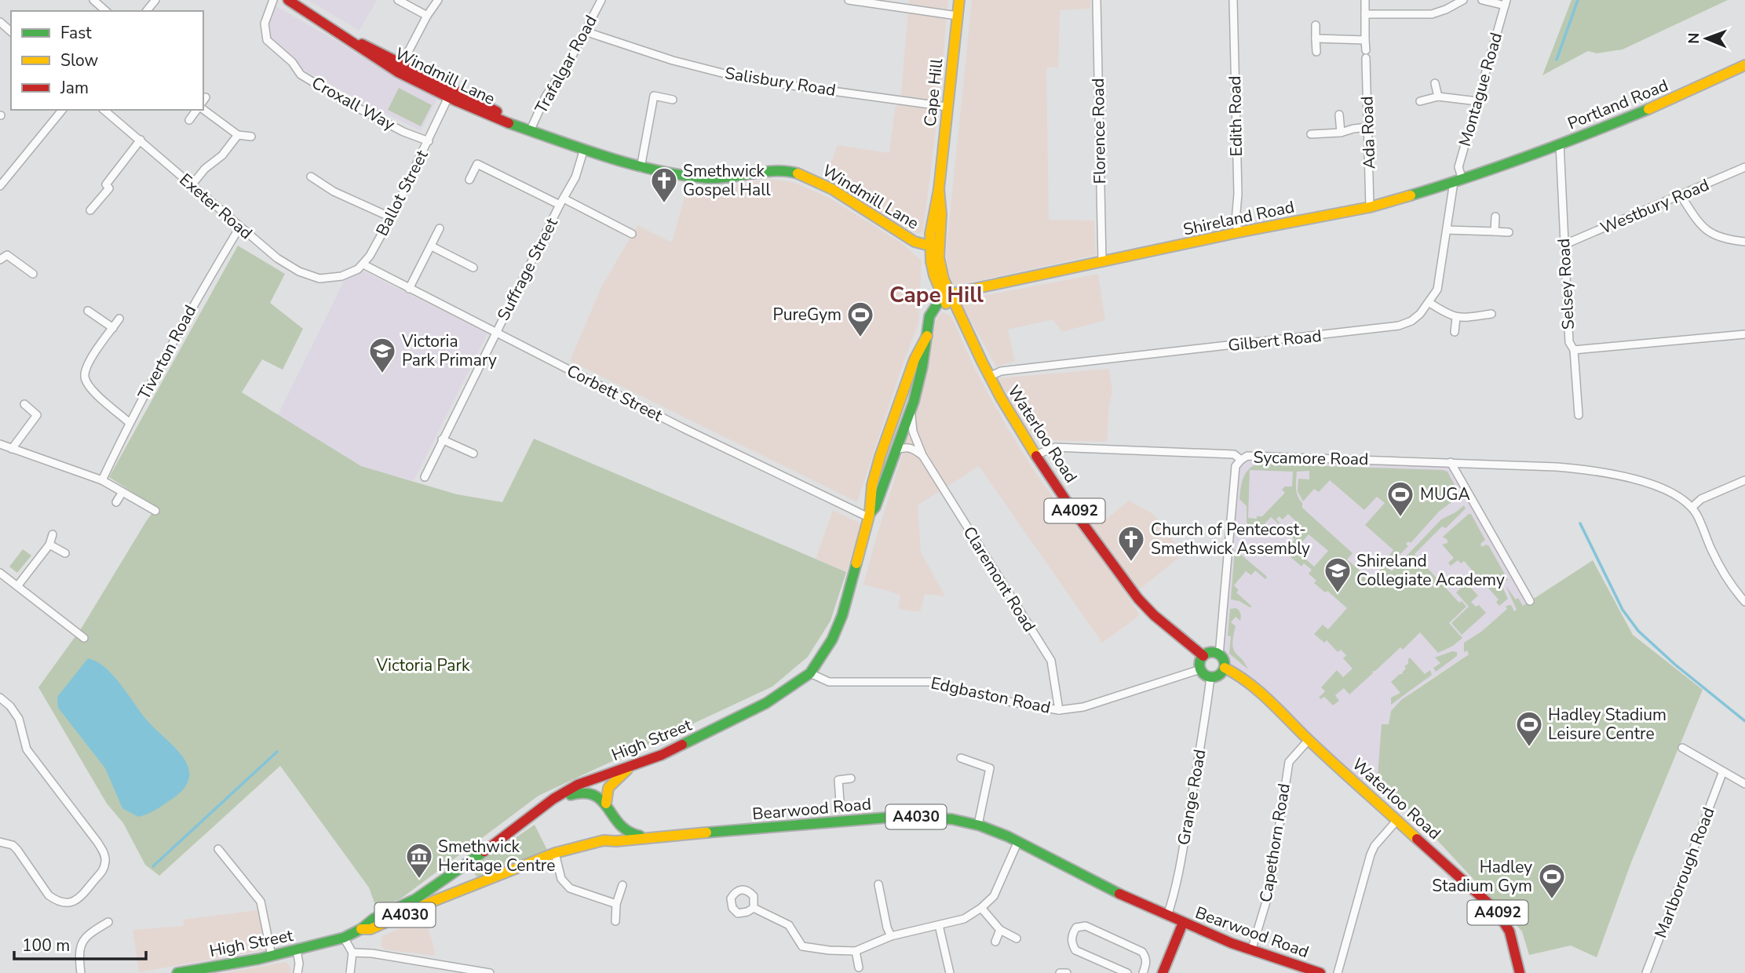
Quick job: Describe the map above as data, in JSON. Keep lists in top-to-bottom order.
{
  "streets": {
    "main road": [
      "Windmill Lane",
      "Cape Hill",
      "Portland Road",
      "Shireland Road",
      "Waterloo Road",
      "A4092",
      "High Street",
      "Bearwood Road",
      "A4030"
    ],
    "street": [
      "Trafalgar Road",
      "Salisbury Road",
      "Montague Road",
      "Croxall Way",
      "Edith Road",
      "Florence Road",
      "Ada Road",
      "Ballot Street",
      "Exeter Road",
      "Westbury Road",
      "Suffrage Street",
      "Selsey Road",
      "Gilbert Road",
      "Tiverton Road",
      "Corbett Street",
      "Sycamore Road",
      "Claremont Road",
      "Edgbaston Road",
      "Grange Road",
      "Capethorn Road",
      "Marlborough Road"
    ]
  },
  "crossings": [
    ["Trafalgar Road", "Windmill Lane"],
    ["Trafalgar Road", "Salisbury Road"],
    ["Windmill Lane", "Cape Hill"],
    ["Windmill Lane", "Ballot Street"],
    ["Windmill Lane", "Suffrage Street"],
    ["Salisbury Road", "Cape Hill"],
    ["Montague Road", "Shireland Road"],
    ["Montague Road", "Gilbert Road"],
    ["Cape Hill", "Shireland Road"],
    ["Cape Hill", "Waterloo Road"],
    ["Cape Hill", "A4030"],
    ["Croxall Way", "Ballot Street"],
    ["Portland Road", "Shireland Road"],
    ["Portland Road", "Selsey Road"],
    ["Edith Road", "Shireland Road"],
    ["Florence Road", "Shireland Road"],
    ["Ada Road", "Shireland Road"],
    ["Ballot Street", "Exeter Road"],
    ["Ballot Street", "Corbett Street"],
    ["Exeter Road", "Tiverton Road"],
    ["Exeter Road", "Corbett Street"],
    ["Westbury Road", "Selsey Road"],
    ["Shireland Road", "Gilbert Road"],
    ["Shireland Road", "Waterloo Road"],
    ["Shireland Road", "A4030"],
    ["Suffrage Street", "Corbett Street"],
    ["Gilbert Road", "Waterloo Road"],
    ["Corbett Street", "High Street"],
    ["Waterloo Road", "Sycamore Road"],
    ["Waterloo Road", "Edgbaston Road"],
    ["Waterloo Road", "Grange Road"],
    ["Waterloo Road", "A4030"],
    ["Waterloo Road", "Capethorn Road"],
    ["Claremont Road", "Edgbaston Road"],
    ["Claremont Road", "A4030"],
    ["Edgbaston Road", "High Street"],
    ["Edgbaston Road", "Grange Road"],
    ["High Street", "Bearwood Road"],
    ["High Street", "A4030"],
    ["Grange Road", "Bearwood Road"],
    ["Bearwood Road", "A4030"],
    ["Bearwood Road", "Capethorn Road"]
  ],
  "districts": ["Cape Hill"],
  "parks": ["Victoria Park"],
  "places": {
    "church": ["Smethwick Gospel Hall", "Church of Pentecost- Smethwick Assembly"],
    "sports": [
      "PureGym",
      "MUGA",
      "Hadley Stadium Leisure Centre",
      "Hadley Stadium Gym"
    ],
    "school or university": ["Victoria Park Primary", "Shireland Collegiate Academy"],
    "museum": ["Smethwick Heritage Centre"]
  },
  "legend": ["Fast", "Slow", "Jam"],
  "scale_bar": "100 m",
  "north": "left"
}
